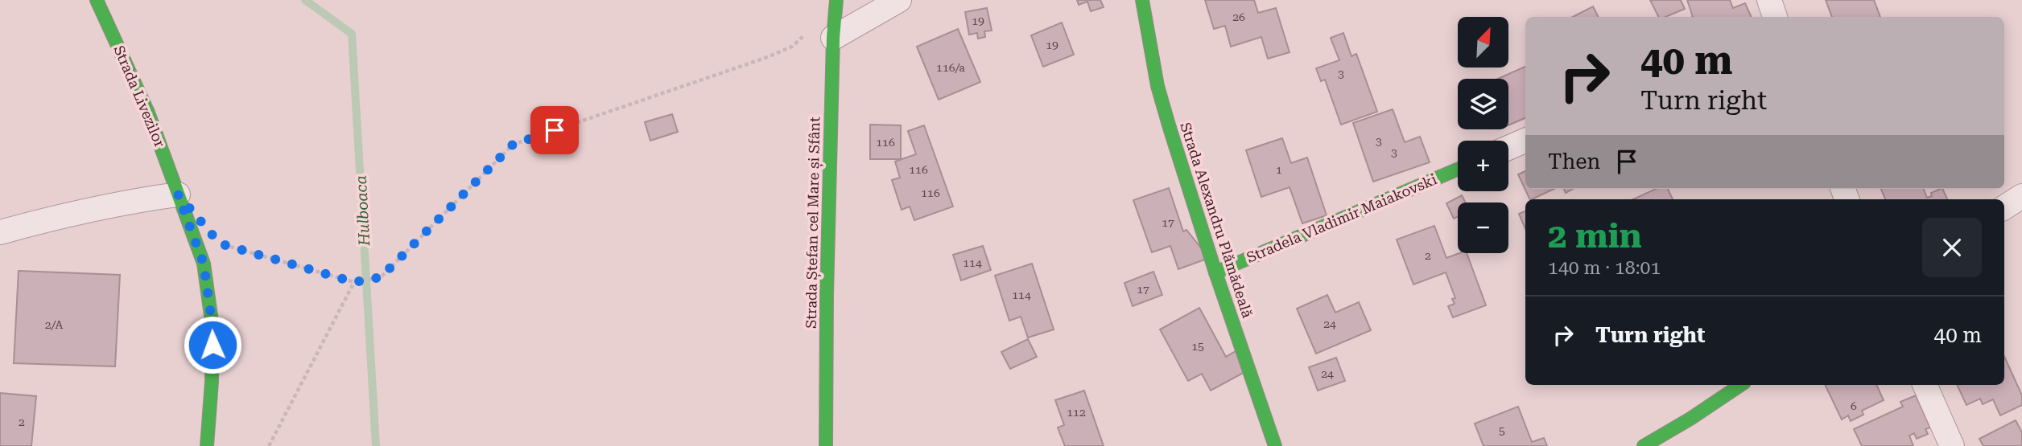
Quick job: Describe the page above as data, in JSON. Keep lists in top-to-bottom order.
{
  "streets": {
    "street": [
      "Strada Livezilor",
      "Stradela Vladimir Maiakovski",
      "Strada Alexandru Plămădeală",
      "Strada Ștefan cel Mare și Sfânt"
    ]
  },
  "crossings": [
    ["Stradela Vladimir Maiakovski", "Strada Alexandru Plămădeală"]
  ],
  "water": ["Hulboaca"],
  "house_numbers": [
    "26",
    "19",
    "19",
    "116/a",
    "3",
    "3",
    "116",
    "3",
    "116",
    "1",
    "116",
    "17",
    "2",
    "114",
    "17",
    "114",
    "24",
    "2/A",
    "15",
    "24",
    "6",
    "112",
    "2",
    "5"
  ],
  "north": "top right",
  "page": {
    "map_buttons": ["+", "−"],
    "turn": ["40 m", "Turn right"],
    "then": "Then",
    "heading": ["2 min", "140 m · 18:01"],
    "list": [
      {
        "name": "Turn right",
        "value": "40 m"
      }
    ]
  }
}
